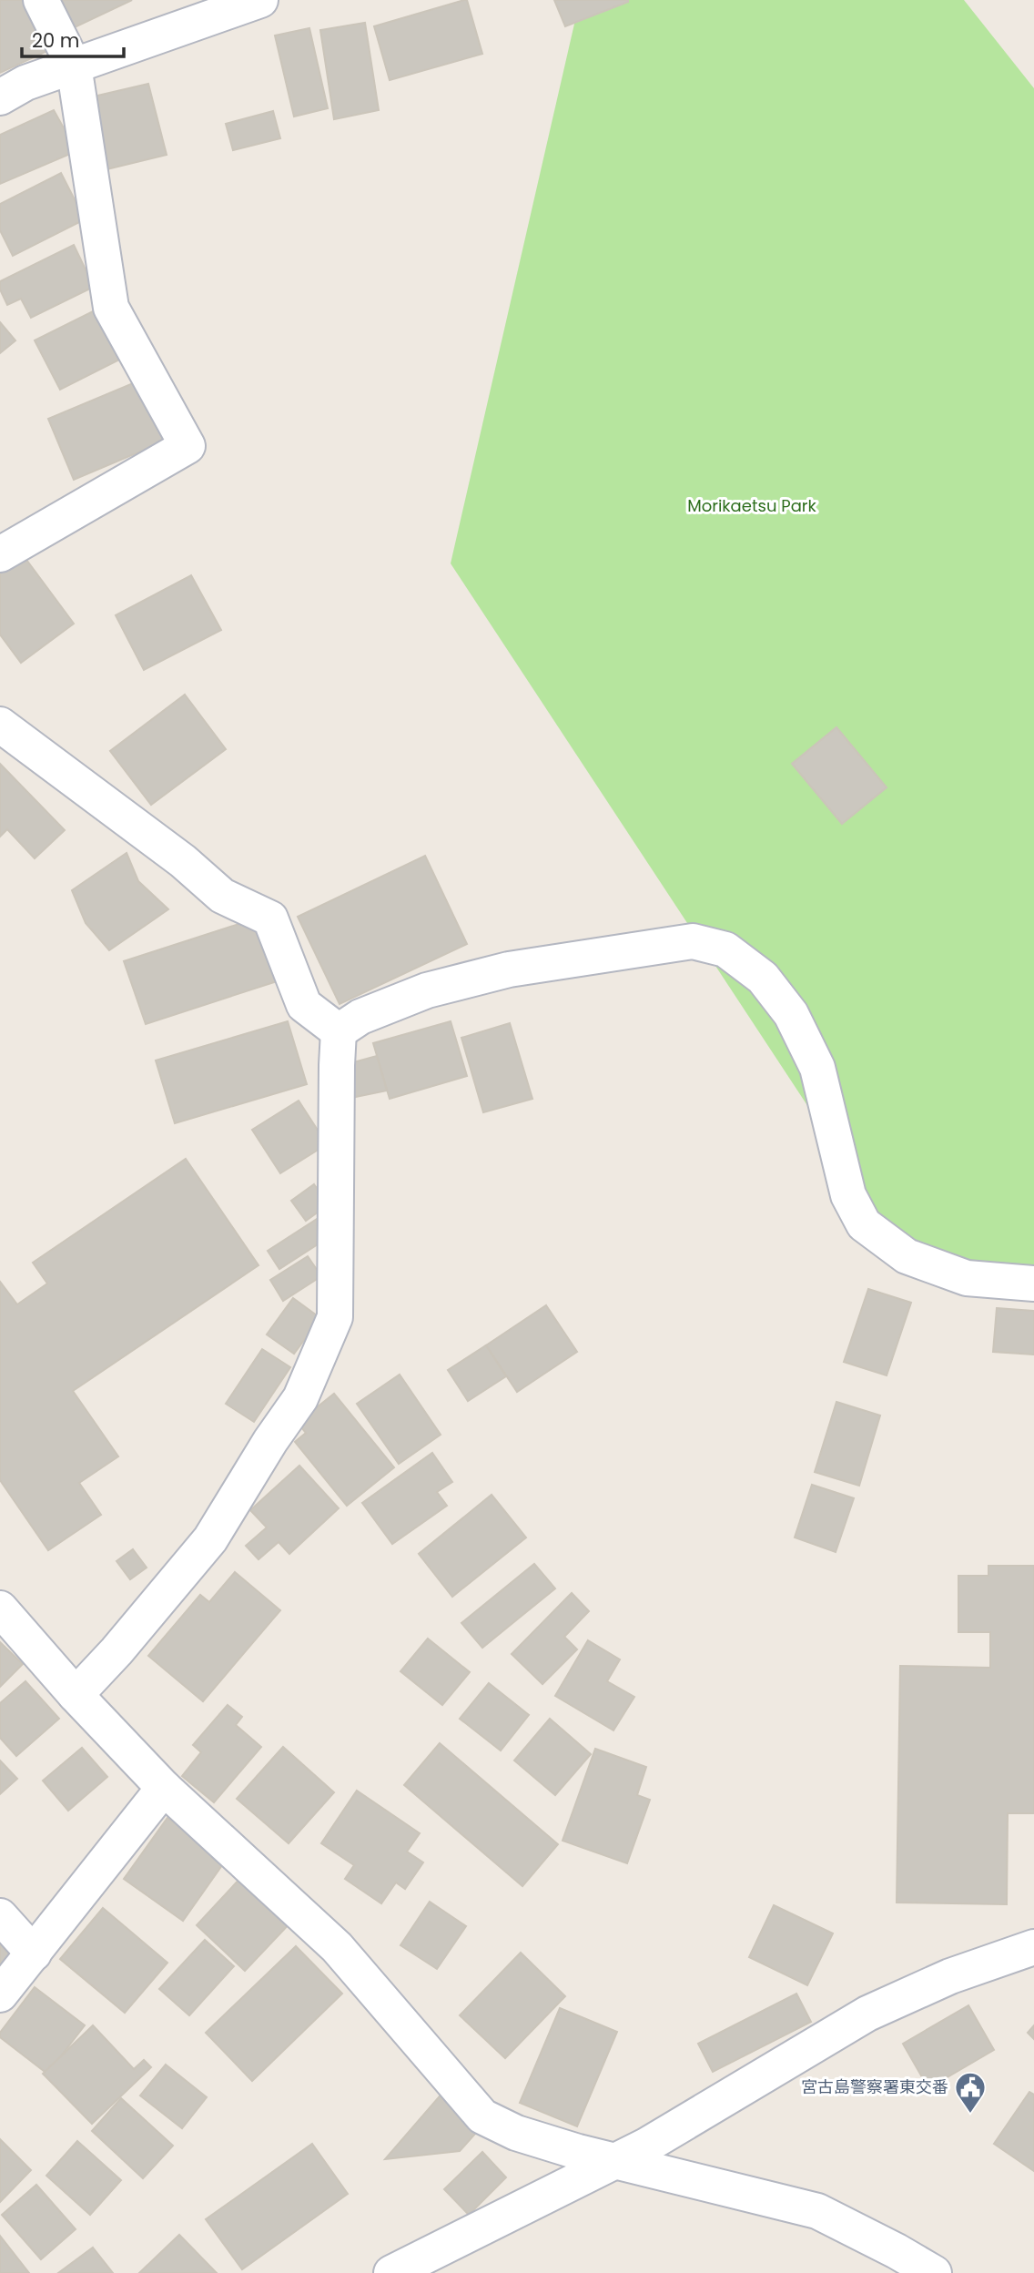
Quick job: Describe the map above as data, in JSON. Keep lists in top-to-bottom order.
{
  "parks": ["Morikaetsu Park"],
  "places": {
    "public building": ["宮古島警察署東交番"]
  },
  "scale_bar": "20 m"
}
